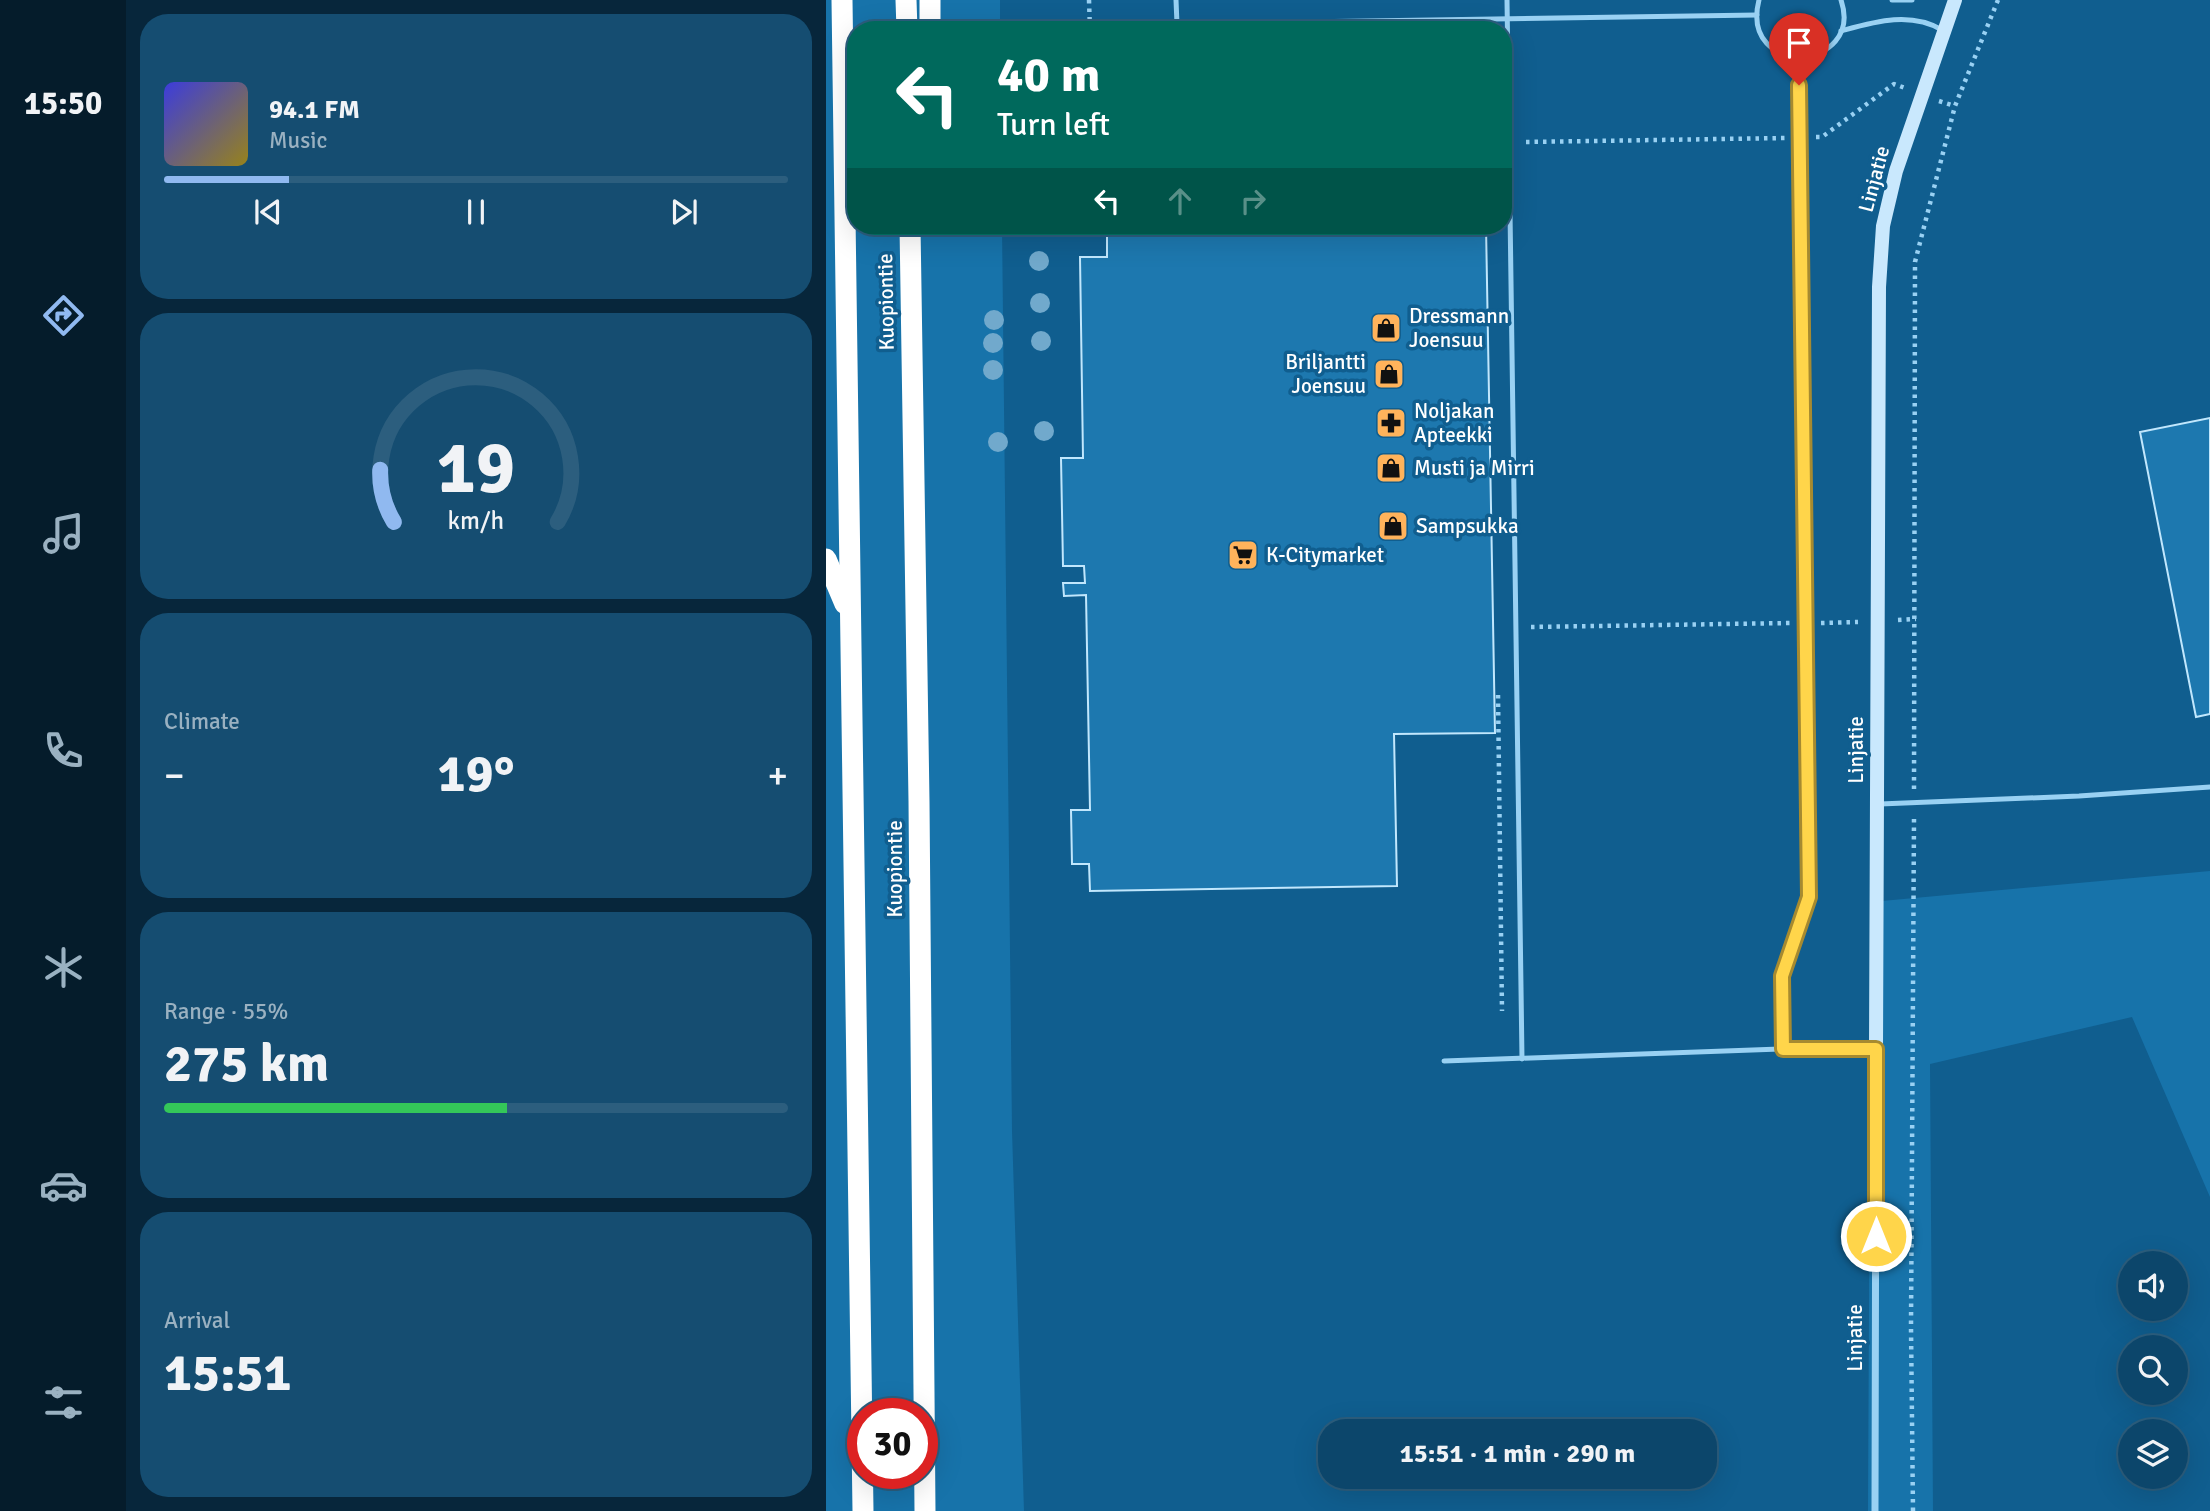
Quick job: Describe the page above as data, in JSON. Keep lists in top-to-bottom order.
{
  "streets": {
    "highway": ["Kuopiontie"],
    "street": ["Linjatie"]
  },
  "places": {
    "shop": [
      "Dressmann Joensuu",
      "Briljantti Joensuu",
      "Musti ja Mirri",
      "Sampsukka"
    ],
    "pharmacy": ["Noljakan Apteekki"],
    "supermarket": ["K-Citymarket"]
  },
  "page": {
    "tabs": "15:50",
    "turn": ["40 m", "Turn left"],
    "song": ["94.1 FM", "Music"],
    "tile": [
      "Climate",
      ["Range · 55%", "275 km"],
      ["Arrival", "15:51"]
    ],
    "heat": ["−", "19°", "+"],
    "limit": "30",
    "trip": "15:51 · 1 min · 290 m",
    "gauge": ["19", "km/h"]
  }
}
